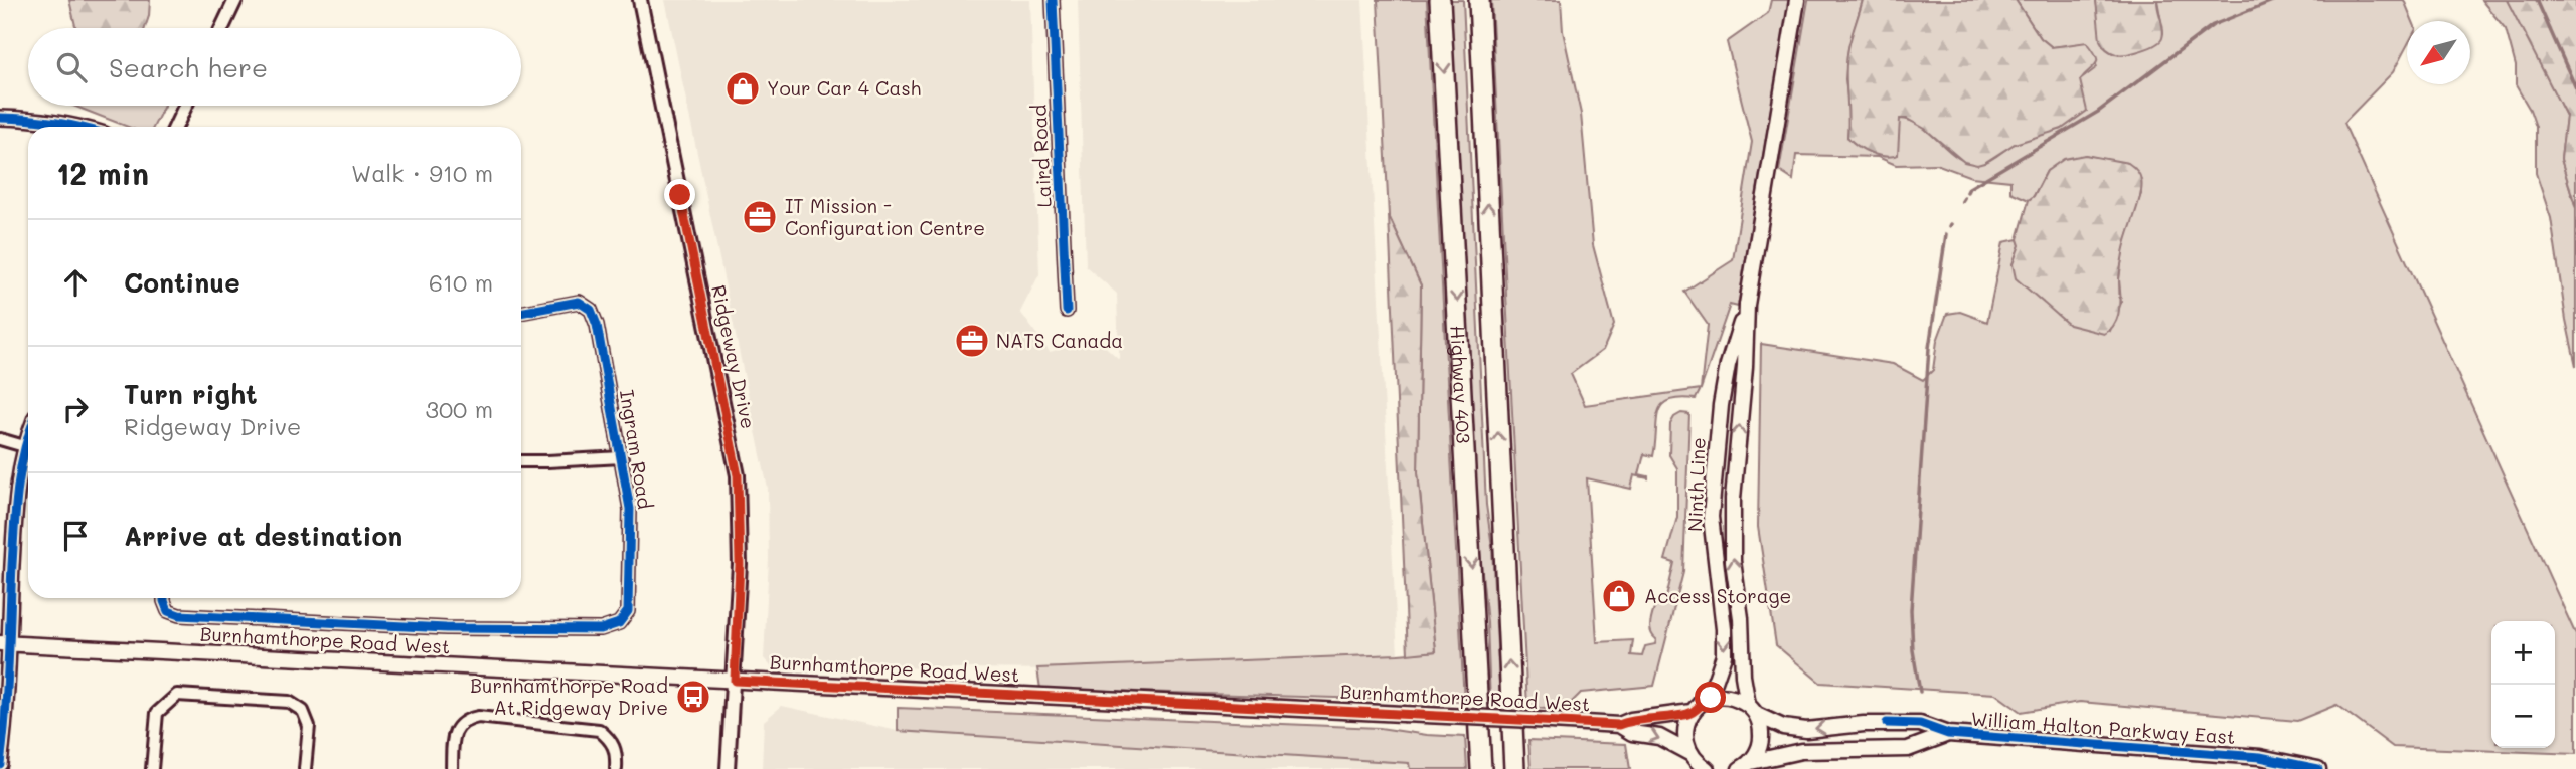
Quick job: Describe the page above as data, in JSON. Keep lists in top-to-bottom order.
{
  "streets": {
    "highway": ["Highway 403"],
    "main road": ["Ninth Line", "Burnhamthorpe Road West", "William Halton Parkway East"],
    "street": ["Laird Road", "Ridgeway Drive", "Ingram Road"]
  },
  "crossings": [
    ["Ridgeway Drive", "Burnhamthorpe Road West"],
    ["Ninth Line", "Burnhamthorpe Road West"],
    ["Ninth Line", "William Halton Parkway East"],
    ["Burnhamthorpe Road West", "William Halton Parkway East"]
  ],
  "places": {
    "shop": ["Your Car 4 Cash", "Access Storage"],
    "office": ["IT Mission - Configuration Centre", "NATS Canada"],
    "bus stop": ["Burnhamthorpe Road At Ridgeway Drive"]
  },
  "north": "bottom left",
  "page": {
    "search": "Search here",
    "heading": ["12 min", "Walk · 910 m"],
    "list": [
      ["Continue", "610 m"],
      ["Turn right", "Ridgeway Drive", "300 m"],
      "Arrive at destination"
    ],
    "map_buttons": ["+", "−"]
  }
}
